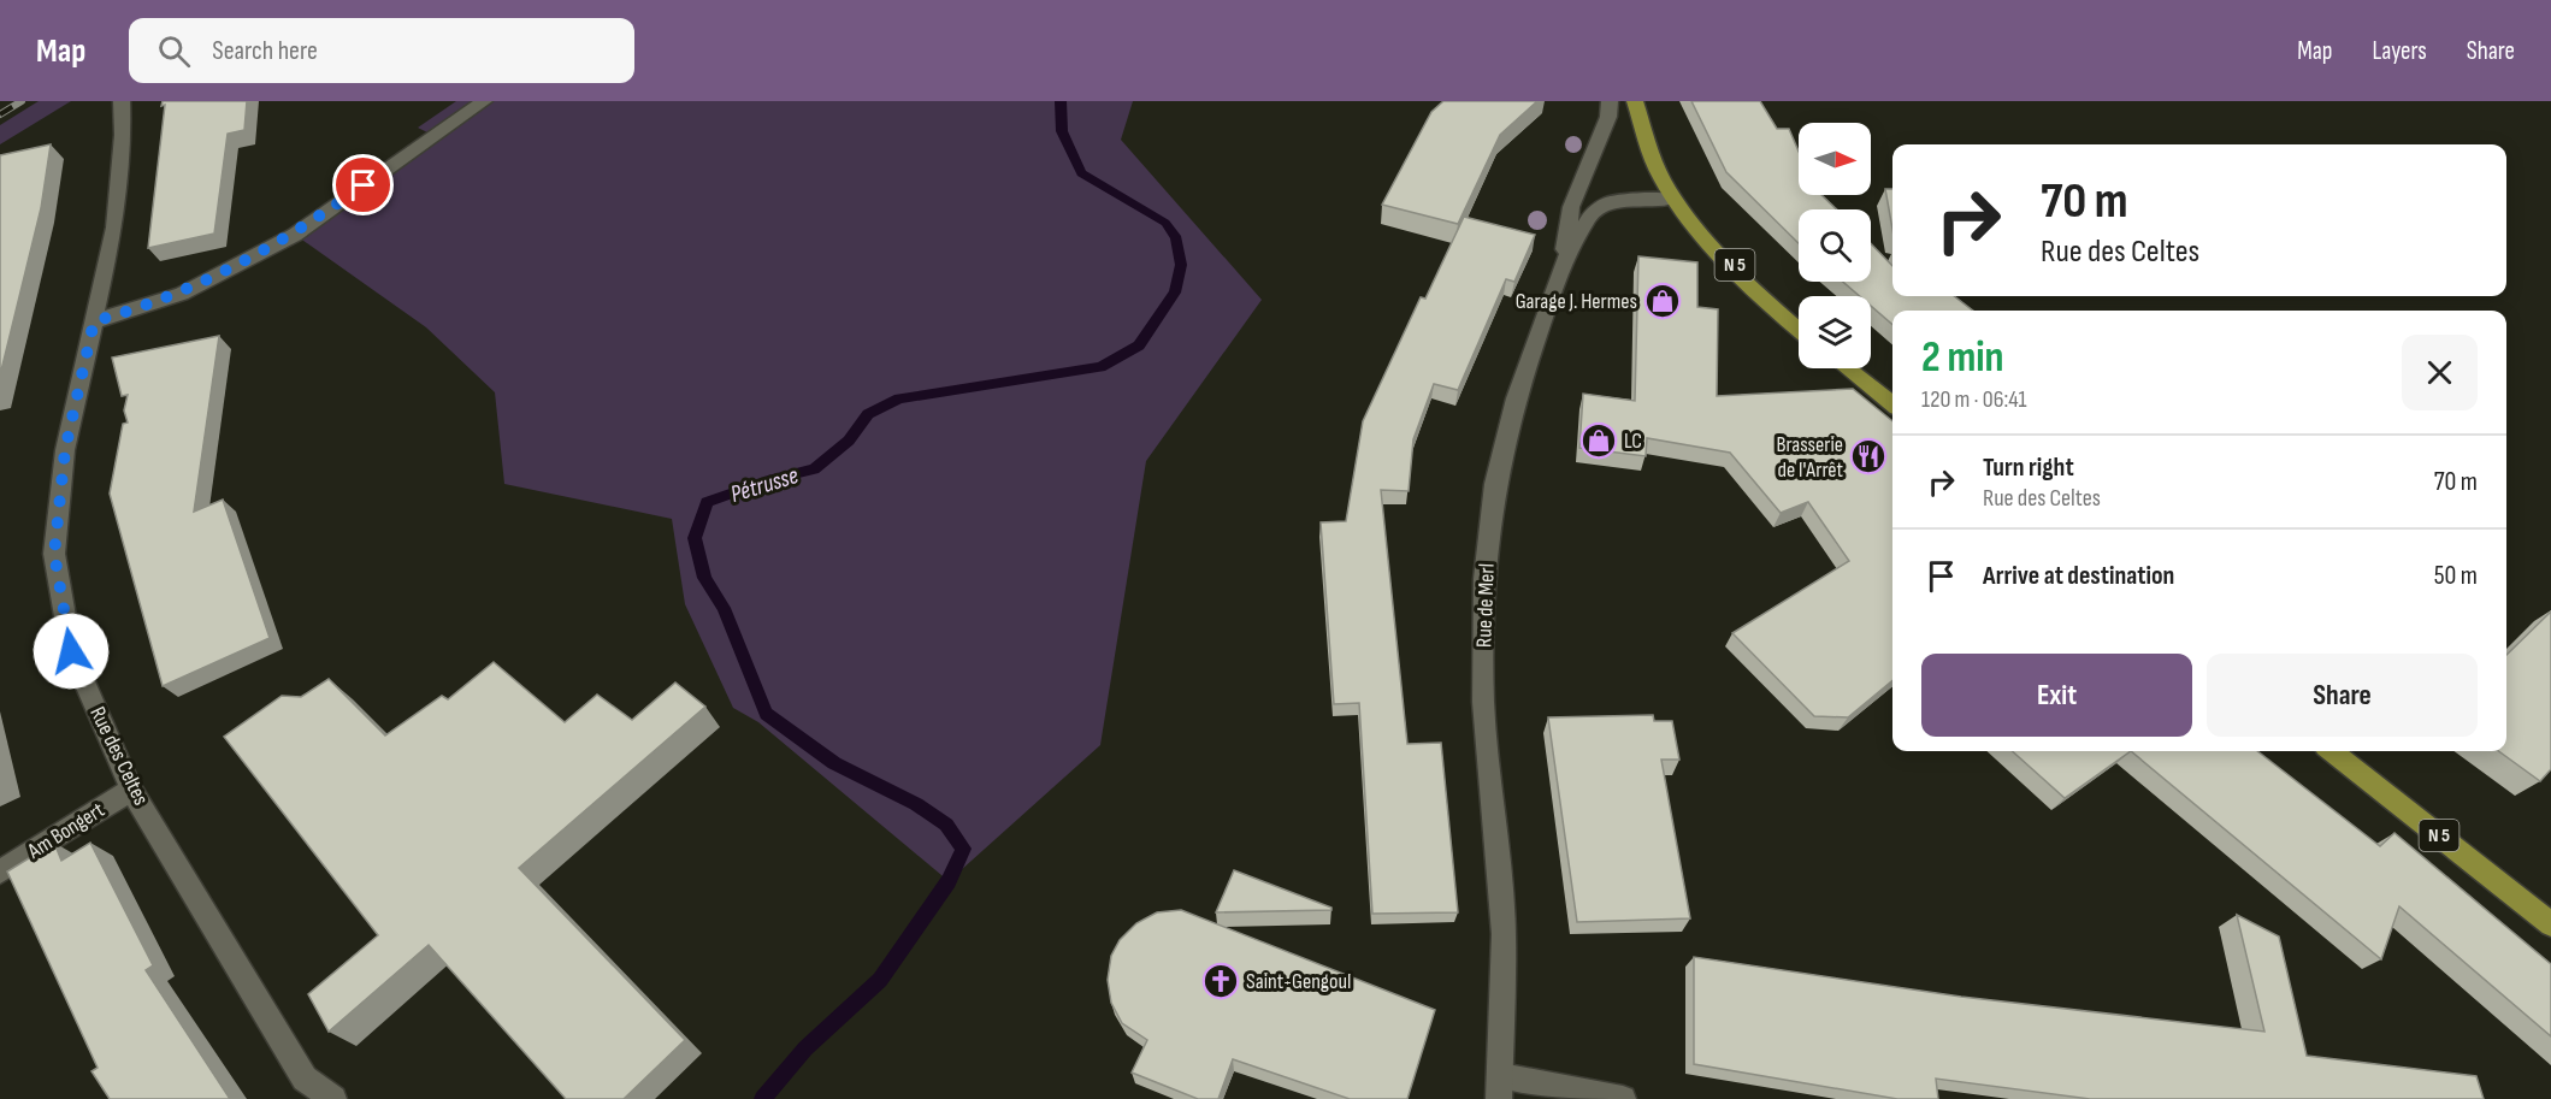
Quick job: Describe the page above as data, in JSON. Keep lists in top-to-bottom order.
{
  "streets": {
    "main road": ["N 5"],
    "street": ["Rue de Merl", "Rue des Celtes", "Am Bongert"]
  },
  "crossings": [
    ["N 5", "Rue de Merl"],
    ["Rue des Celtes", "Am Bongert"]
  ],
  "water": ["Pétrusse"],
  "places": {
    "shop": ["Garage J. Hermes", "LC"],
    "restaurant": ["Brasserie de l'Arrêt"],
    "church": ["Saint-Gengoul"]
  },
  "north": "right",
  "page": {
    "header": "Map",
    "search": "Search here",
    "nav": ["Map", "Layers", "Share"],
    "turn": ["70 m", "Rue des Celtes"],
    "heading": ["2 min", "120 m · 06:41"],
    "list": [
      {
        "name": "Turn right",
        "note": "Rue des Celtes",
        "value": "70 m"
      },
      {
        "name": "Arrive at destination",
        "value": "50 m"
      }
    ],
    "buttons": ["Exit", "Share"]
  }
}
